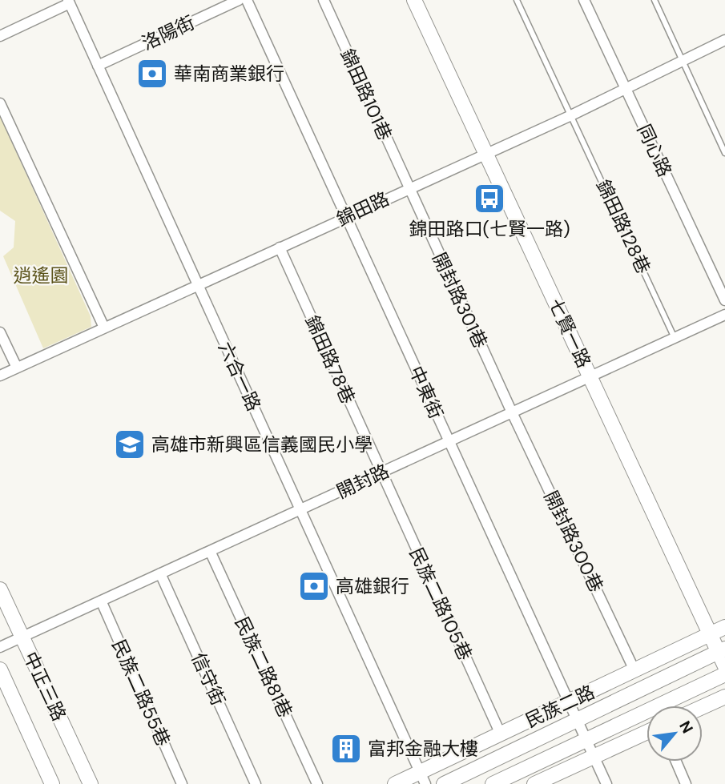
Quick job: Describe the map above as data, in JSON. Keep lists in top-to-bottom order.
{
  "streets": {
    "street": [
      "洛陽街",
      "錦田路101巷",
      "同心路",
      "錦田路",
      "開封路301巷",
      "七賢一路",
      "錦田路78巷",
      "六合一路",
      "中東街",
      "開封路",
      "開封路300巷",
      "民族二路105巷",
      "民族二路81巷",
      "信守街",
      "中正三路",
      "民族二路55巷",
      "民族二路"
    ],
    "lane": ["錦田路128巷"]
  },
  "crossings": [
    ["洛陽街", "六合一路"],
    ["錦田路101巷", "錦田路"],
    ["錦田路101巷", "開封路301巷"],
    ["同心路", "錦田路"],
    ["錦田路", "錦田路128巷"],
    ["錦田路", "開封路301巷"],
    ["錦田路", "七賢一路"],
    ["錦田路", "錦田路78巷"],
    ["錦田路", "六合一路"],
    ["錦田路", "中東街"],
    ["錦田路128巷", "開封路"],
    ["開封路301巷", "開封路"],
    ["開封路301巷", "開封路300巷"],
    ["七賢一路", "開封路"],
    ["七賢一路", "民族二路"],
    ["錦田路78巷", "開封路"],
    ["錦田路78巷", "民族二路105巷"],
    ["六合一路", "開封路"],
    ["六合一路", "民族二路"],
    ["中東街", "開封路"],
    ["中東街", "民族二路"],
    ["開封路", "開封路300巷"],
    ["開封路", "民族二路105巷"],
    ["開封路", "民族二路81巷"],
    ["開封路", "信守街"],
    ["開封路", "中正三路"],
    ["開封路", "民族二路55巷"],
    ["開封路300巷", "民族二路"],
    ["民族二路105巷", "民族二路"]
  ],
  "parks": ["逍遙園"],
  "places": {
    "bank": ["華南商業銀行", "高雄銀行"],
    "bus stop": ["錦田路口(七賢一路)"],
    "school or university": ["高雄市新興區信義國民小學"],
    "building": ["富邦金融大樓"]
  },
  "north": "top right"
}
